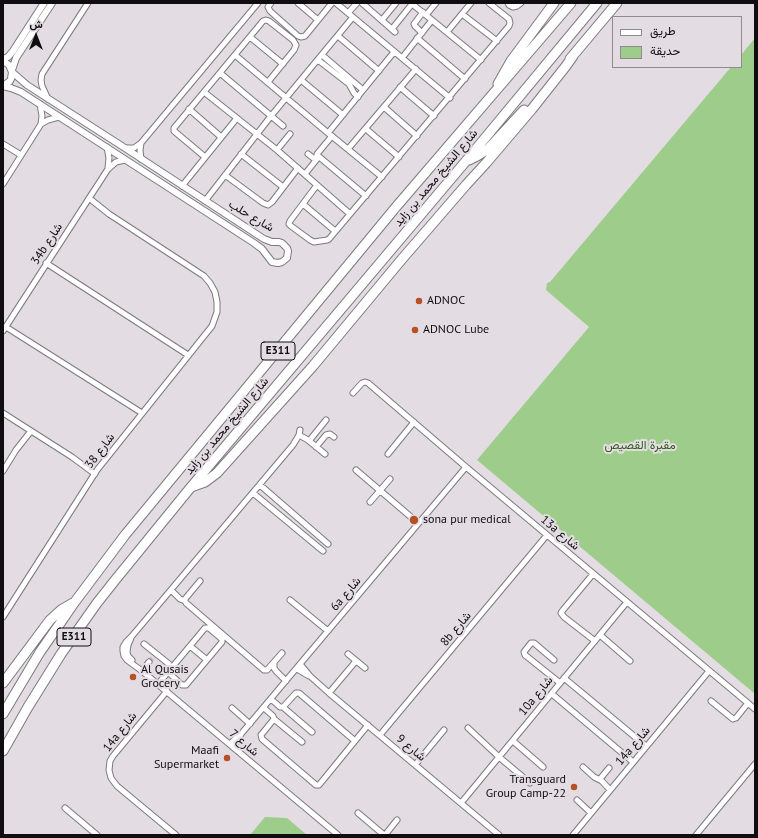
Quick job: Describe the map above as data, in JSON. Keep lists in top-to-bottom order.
{
  "streets": {
    "highway": ["شارع الشيخ محمد بن زايد", "E311"],
    "street": [
      "شارع حلب",
      "34b شارع",
      "شارع 38",
      "13a شارع",
      "6a شارع",
      "8b شارع",
      "10a شارع",
      "14a شارع",
      "شارع 7",
      "شارع 9"
    ]
  },
  "crossings": [
    ["34b شارع", "شارع 38"],
    ["13a شارع", "6a شارع"],
    ["13a شارع", "8b شارع"],
    ["13a شارع", "10a شارع"],
    ["13a شارع", "14a شارع"],
    ["6a شارع", "شارع 7"],
    ["6a شارع", "شارع 9"],
    ["8b شارع", "شارع 9"],
    ["10a شارع", "شارع 9"],
    ["14a شارع", "شارع 7"]
  ],
  "parks": ["مقبرة القصيص"],
  "places": [
    "ADNOC",
    "ADNOC Lube",
    "sona pur medical",
    "Al Qusais Grocery",
    "Maafi Supermarket",
    "Transguard Group Camp-22"
  ],
  "legend": ["طريق", "حديقة"],
  "north": "top"
}
